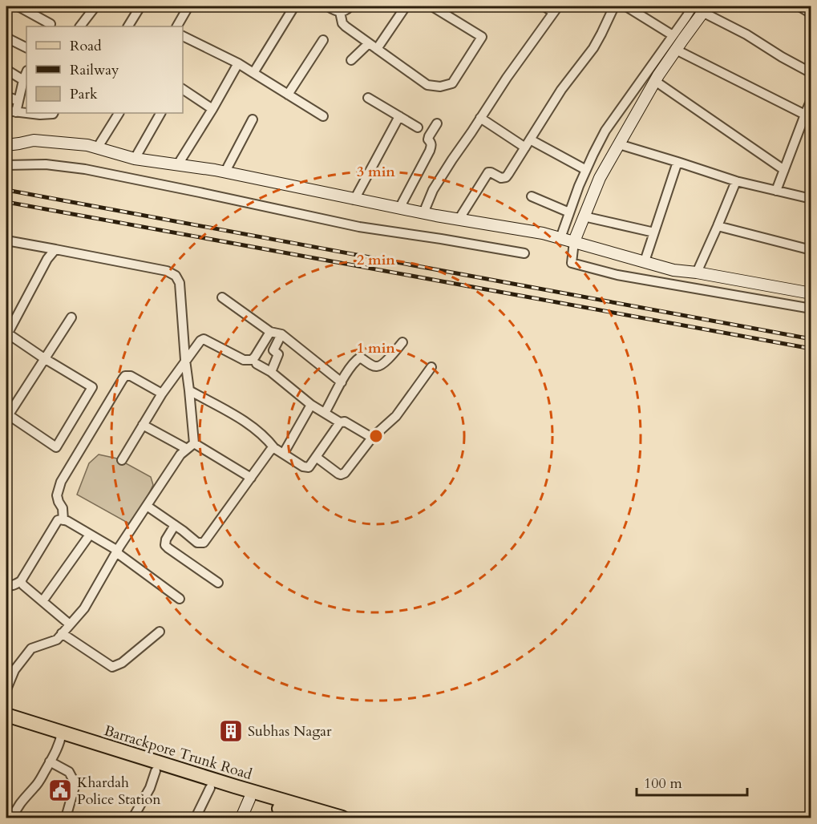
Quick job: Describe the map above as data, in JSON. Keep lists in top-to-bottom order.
{
  "streets": {
    "main road": ["Barrackpore Trunk Road"]
  },
  "places": {
    "building": ["Subhas Nagar"],
    "public building": ["Khardah Police Station"]
  },
  "legend": ["Road", "Railway", "Park"],
  "scale_bar": "100 m",
  "rings": ["3 min", "2 min", "1 min"]
}
